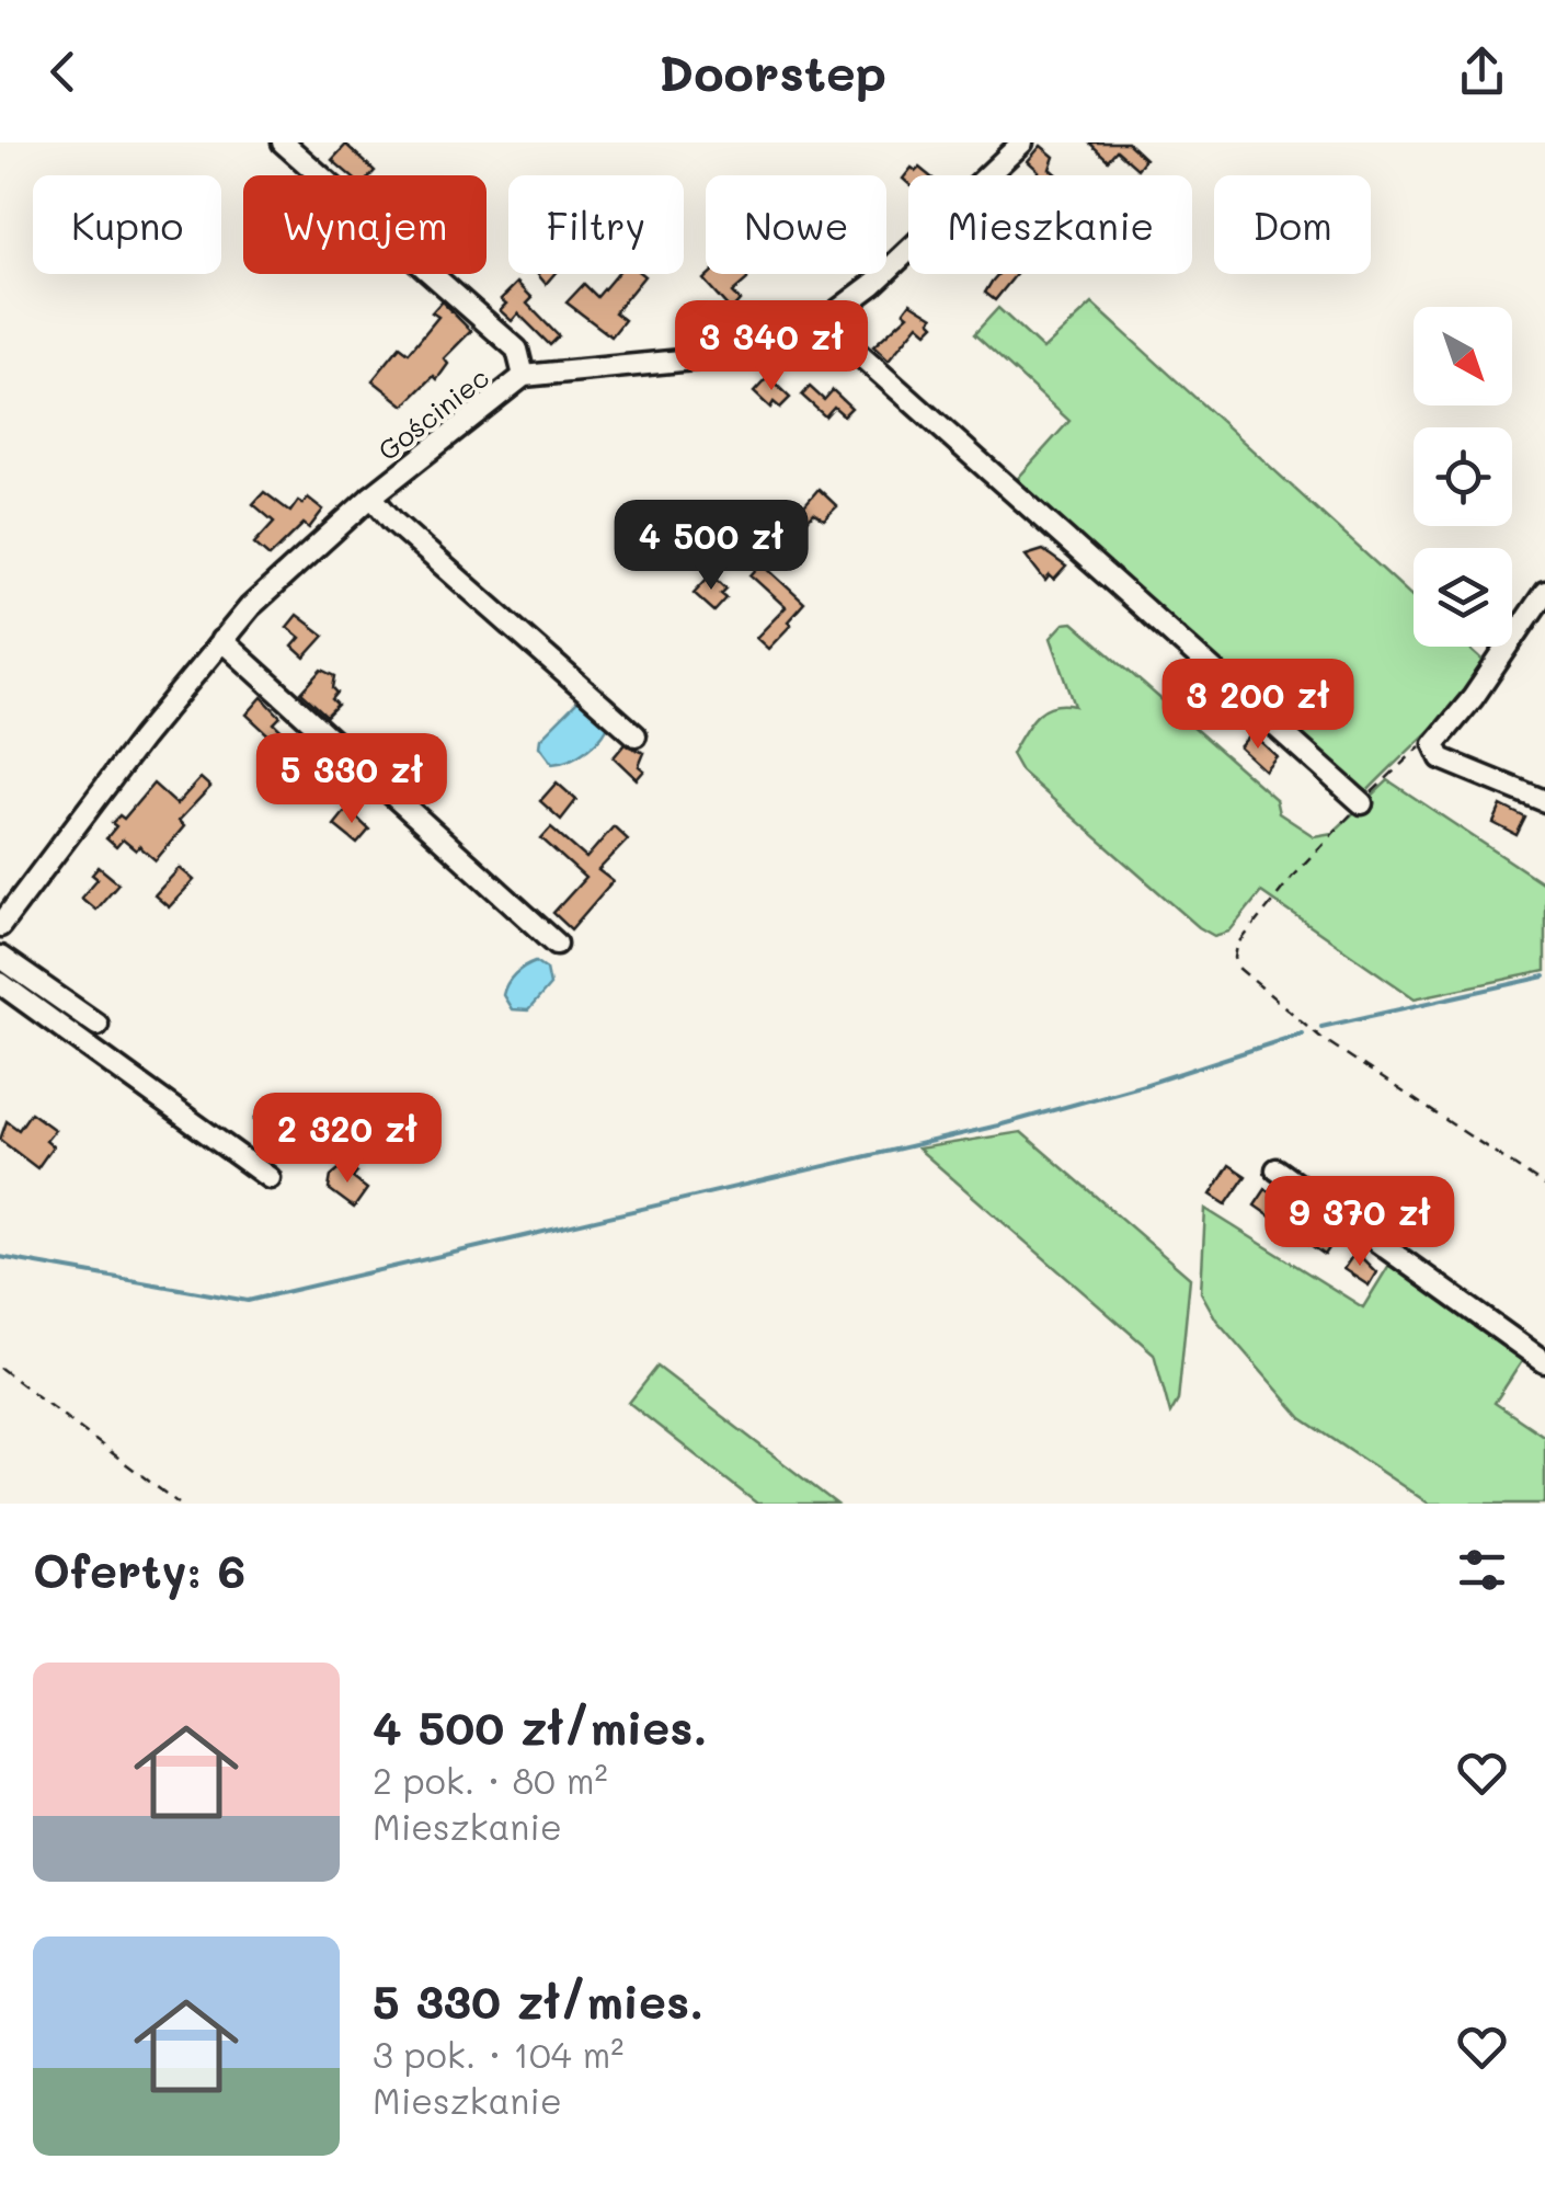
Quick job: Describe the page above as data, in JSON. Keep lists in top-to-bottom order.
{
  "streets": {
    "street": ["Gościniec"]
  },
  "north": "bottom right",
  "page": {
    "header": "Doorstep",
    "chip": [
      "Kupno",
      "Wynajem",
      "Filtry",
      "Nowe",
      "Mieszkanie",
      "Dom"
    ],
    "price": [
      "3 340 zł",
      "4 500 zł",
      "3 200 zł",
      "5 330 zł",
      "2 320 zł",
      "9 370 zł"
    ],
    "heading": "Oferty: 6",
    "list": [
      {
        "name": "4 500 zł/mies.",
        "note": "2 pok. · 80 m² · Mieszkanie"
      },
      {
        "name": "5 330 zł/mies.",
        "note": "3 pok. · 104 m² · Mieszkanie"
      }
    ]
  }
}
